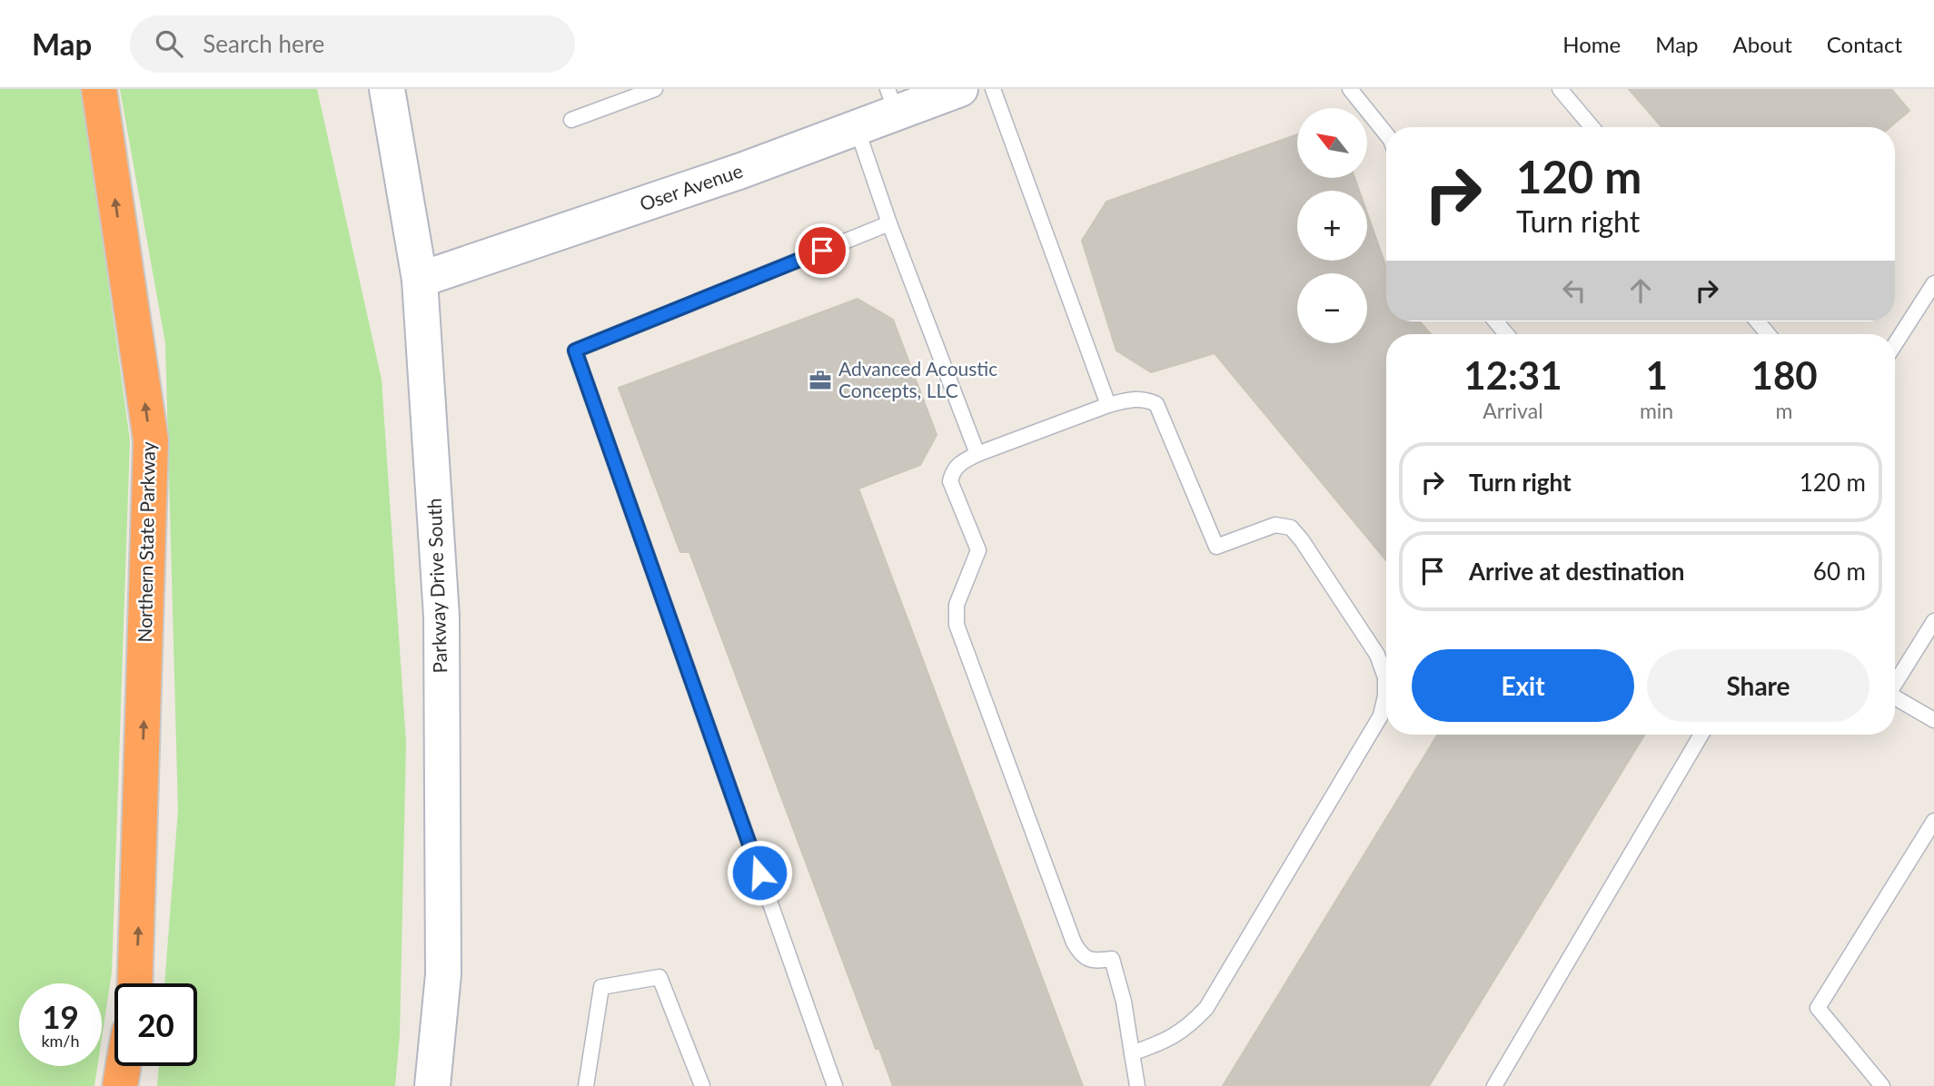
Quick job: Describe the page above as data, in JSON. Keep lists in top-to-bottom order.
{
  "streets": {
    "highway": ["Northern State Parkway"],
    "street": ["Oser Avenue", "Parkway Drive South"]
  },
  "crossings": [
    ["Oser Avenue", "Parkway Drive South"]
  ],
  "one_way": ["Northern State Parkway"],
  "places": {
    "office": ["Advanced Acoustic Concepts, LLC"]
  },
  "north": "top left",
  "page": {
    "header": "Map",
    "search": "Search here",
    "nav": [
      "Home",
      "Map",
      "About",
      "Contact"
    ],
    "map_buttons": ["+", "−"],
    "turn": ["120 m", "Turn right"],
    "eta": [
      "12:31",
      "Arrival",
      "1",
      "min",
      "180",
      "m"
    ],
    "list": [
      {
        "name": "Turn right",
        "value": "120 m"
      },
      {
        "name": "Arrive at destination",
        "value": "60 m"
      }
    ],
    "buttons": ["Exit", "Share"],
    "speed": "19 km/h",
    "limit": "20"
  }
}
